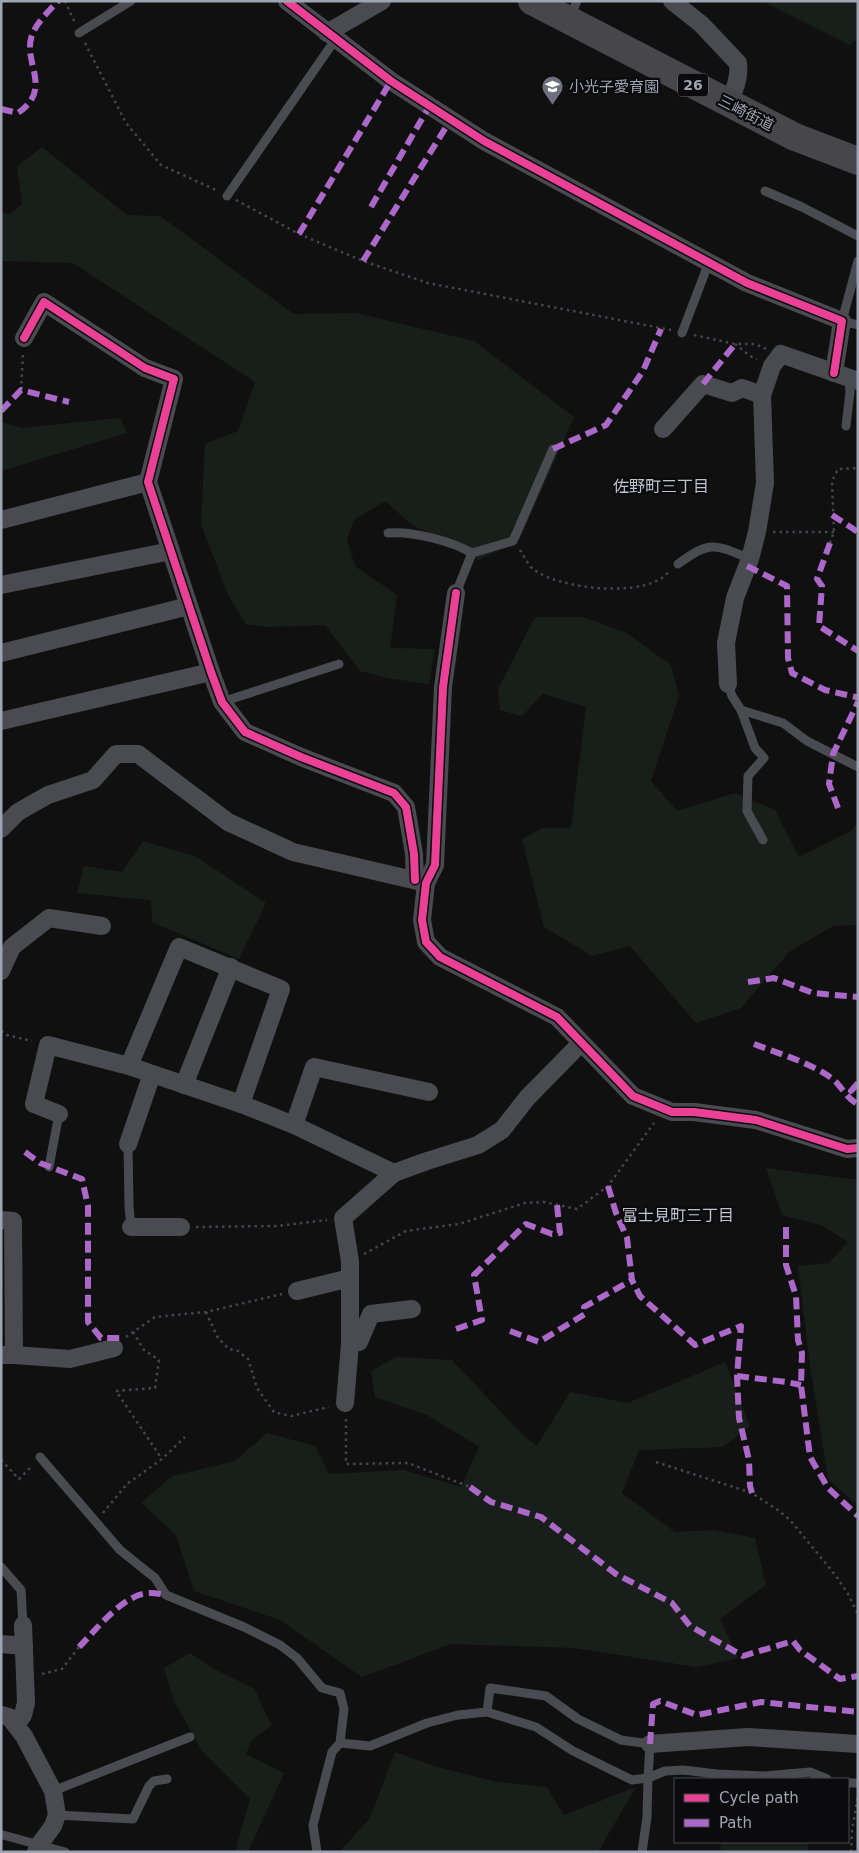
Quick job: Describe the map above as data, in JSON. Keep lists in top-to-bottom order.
{
  "streets": {
    "main road": ["26", "三崎街道"]
  },
  "districts": ["佐野町三丁目", "富士見町三丁目"],
  "places": {
    "school or university": ["小光子愛育園"]
  },
  "legend": ["Cycle path", "Path"]
}
